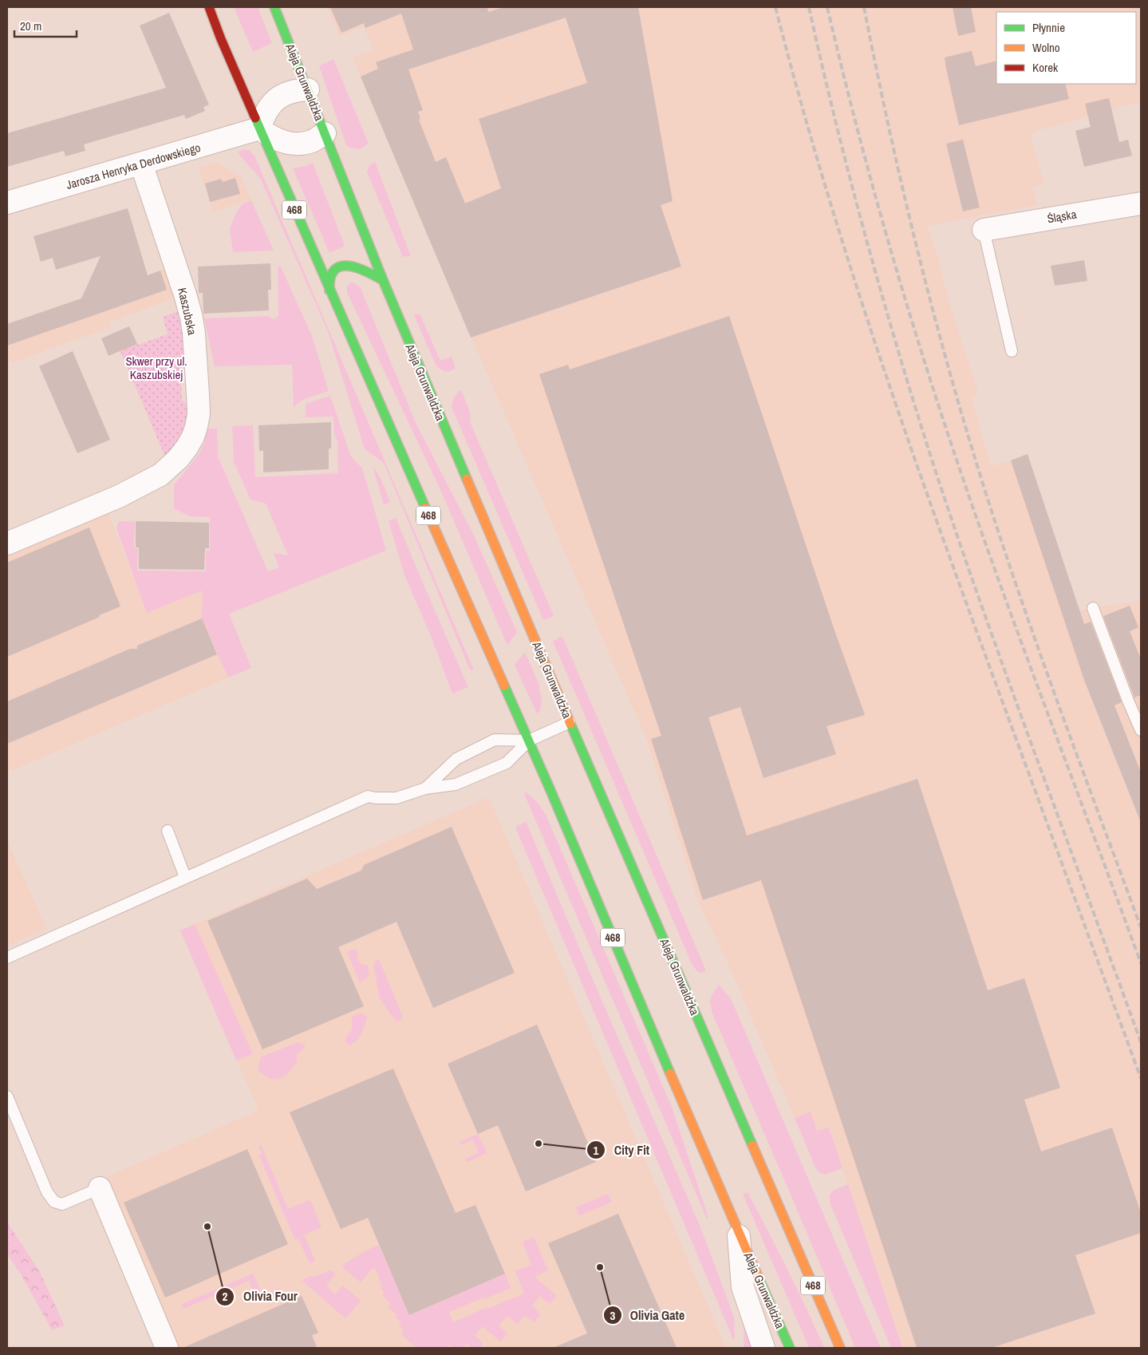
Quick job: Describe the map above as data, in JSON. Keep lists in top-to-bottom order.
{
  "streets": {
    "main road": ["Aleja Grunwaldzka", "468"],
    "street": ["Jarosza Henryka Derdowskiego", "Śląska", "Kaszubska"]
  },
  "crossings": [
    ["Aleja Grunwaldzka", "Jarosza Henryka Derdowskiego"],
    ["Jarosza Henryka Derdowskiego", "Kaszubska"]
  ],
  "parks": ["Skwer przy ul. Kaszubskiej"],
  "places": ["City Fit", "Olivia Four", "Olivia Gate"],
  "legend": ["Płynnie", "Wolno", "Korek"],
  "scale_bar": "20 m"
}
